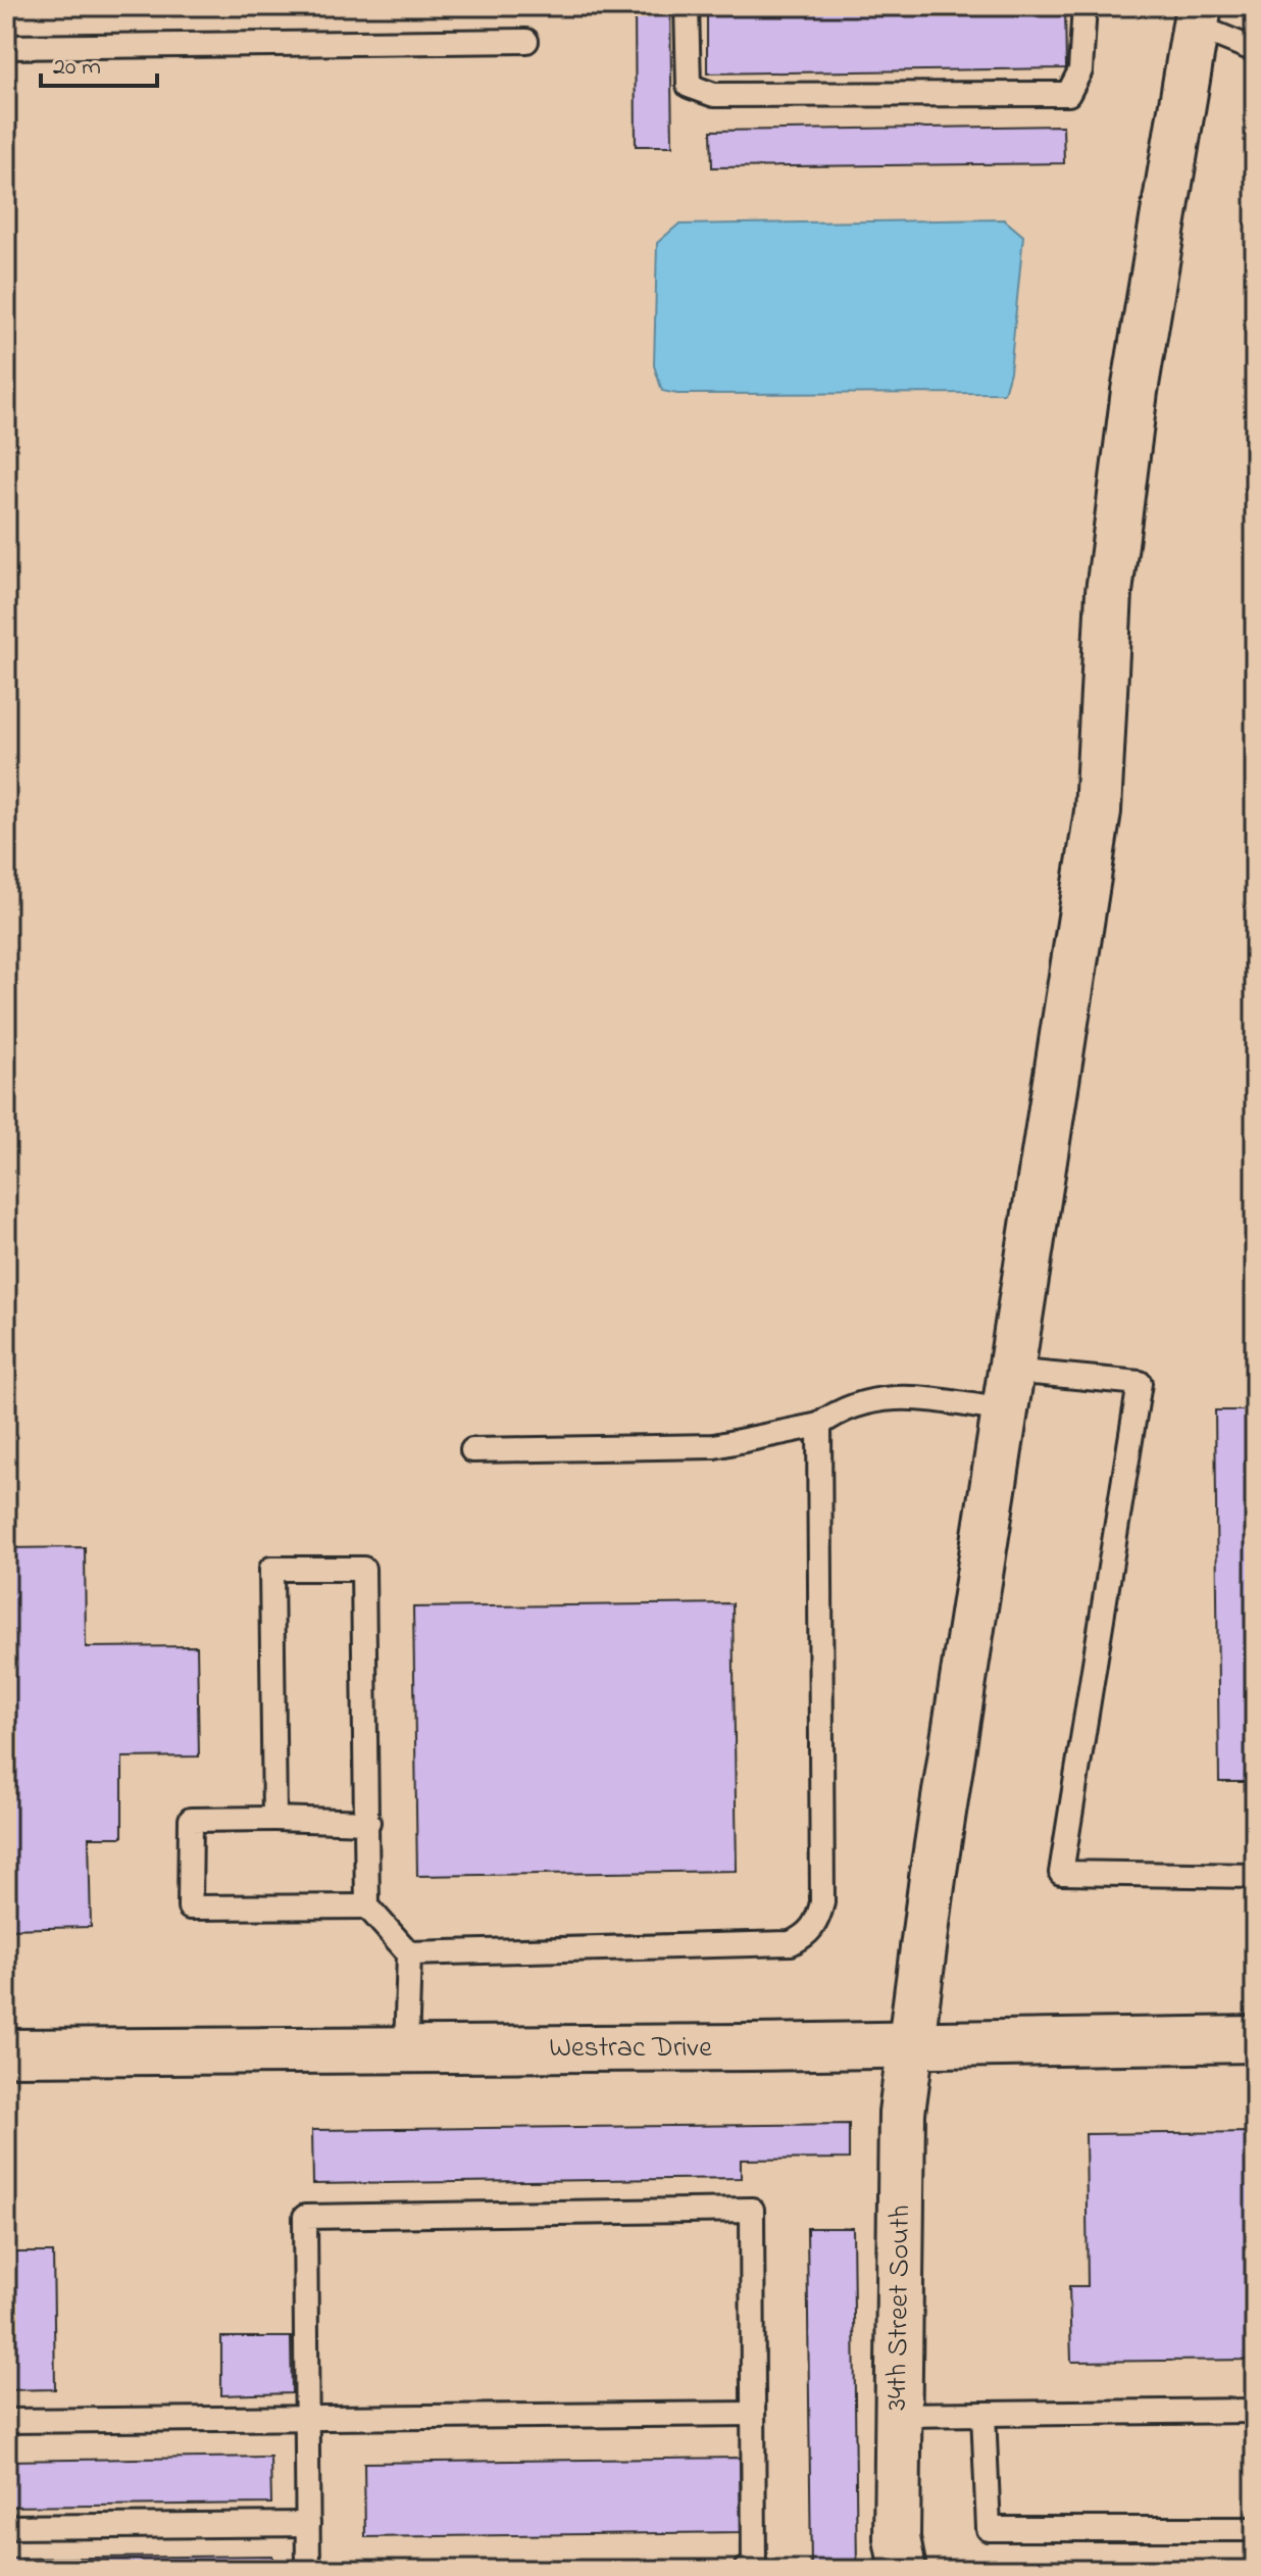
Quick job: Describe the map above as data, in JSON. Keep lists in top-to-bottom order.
{
  "streets": {
    "street": ["Westrac Drive", "34th Street South"]
  },
  "crossings": [
    ["Westrac Drive", "34th Street South"]
  ],
  "scale_bar": "20 m"
}
